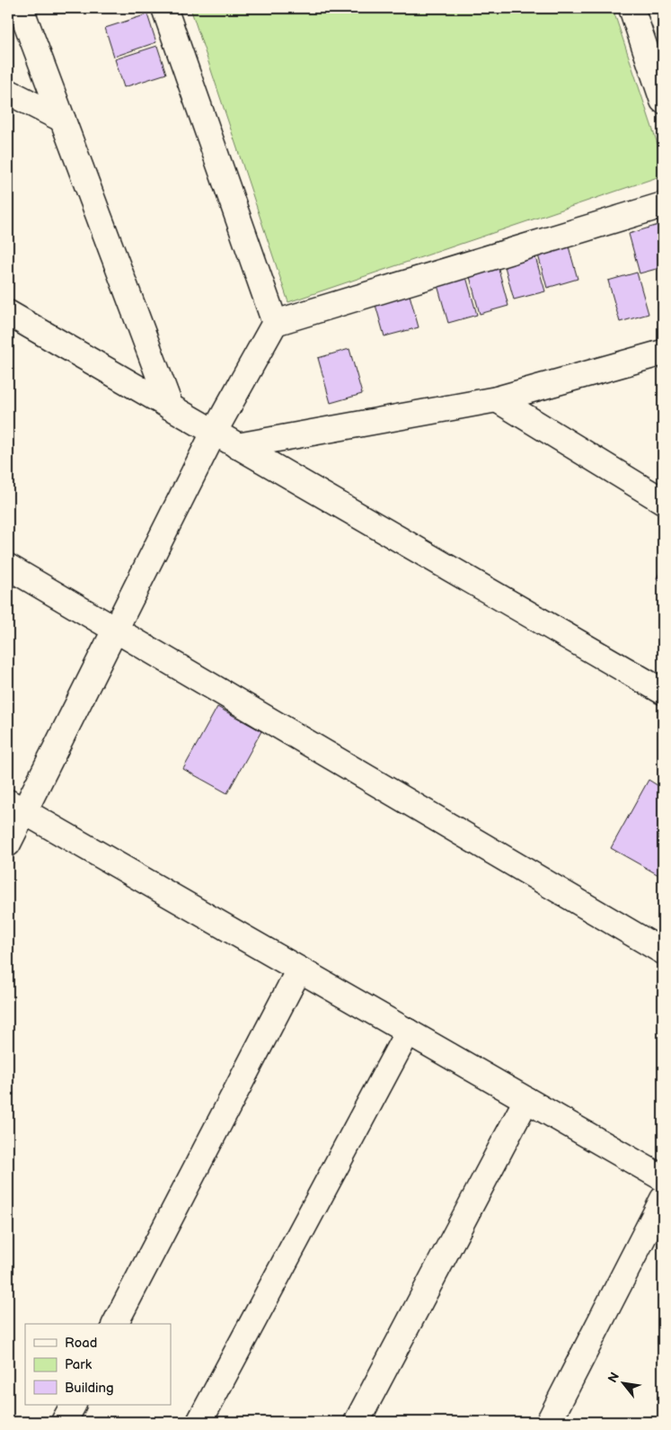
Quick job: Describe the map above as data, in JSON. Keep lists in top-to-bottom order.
{
  "legend": ["Road", "Park", "Building"],
  "north": "top left"
}
